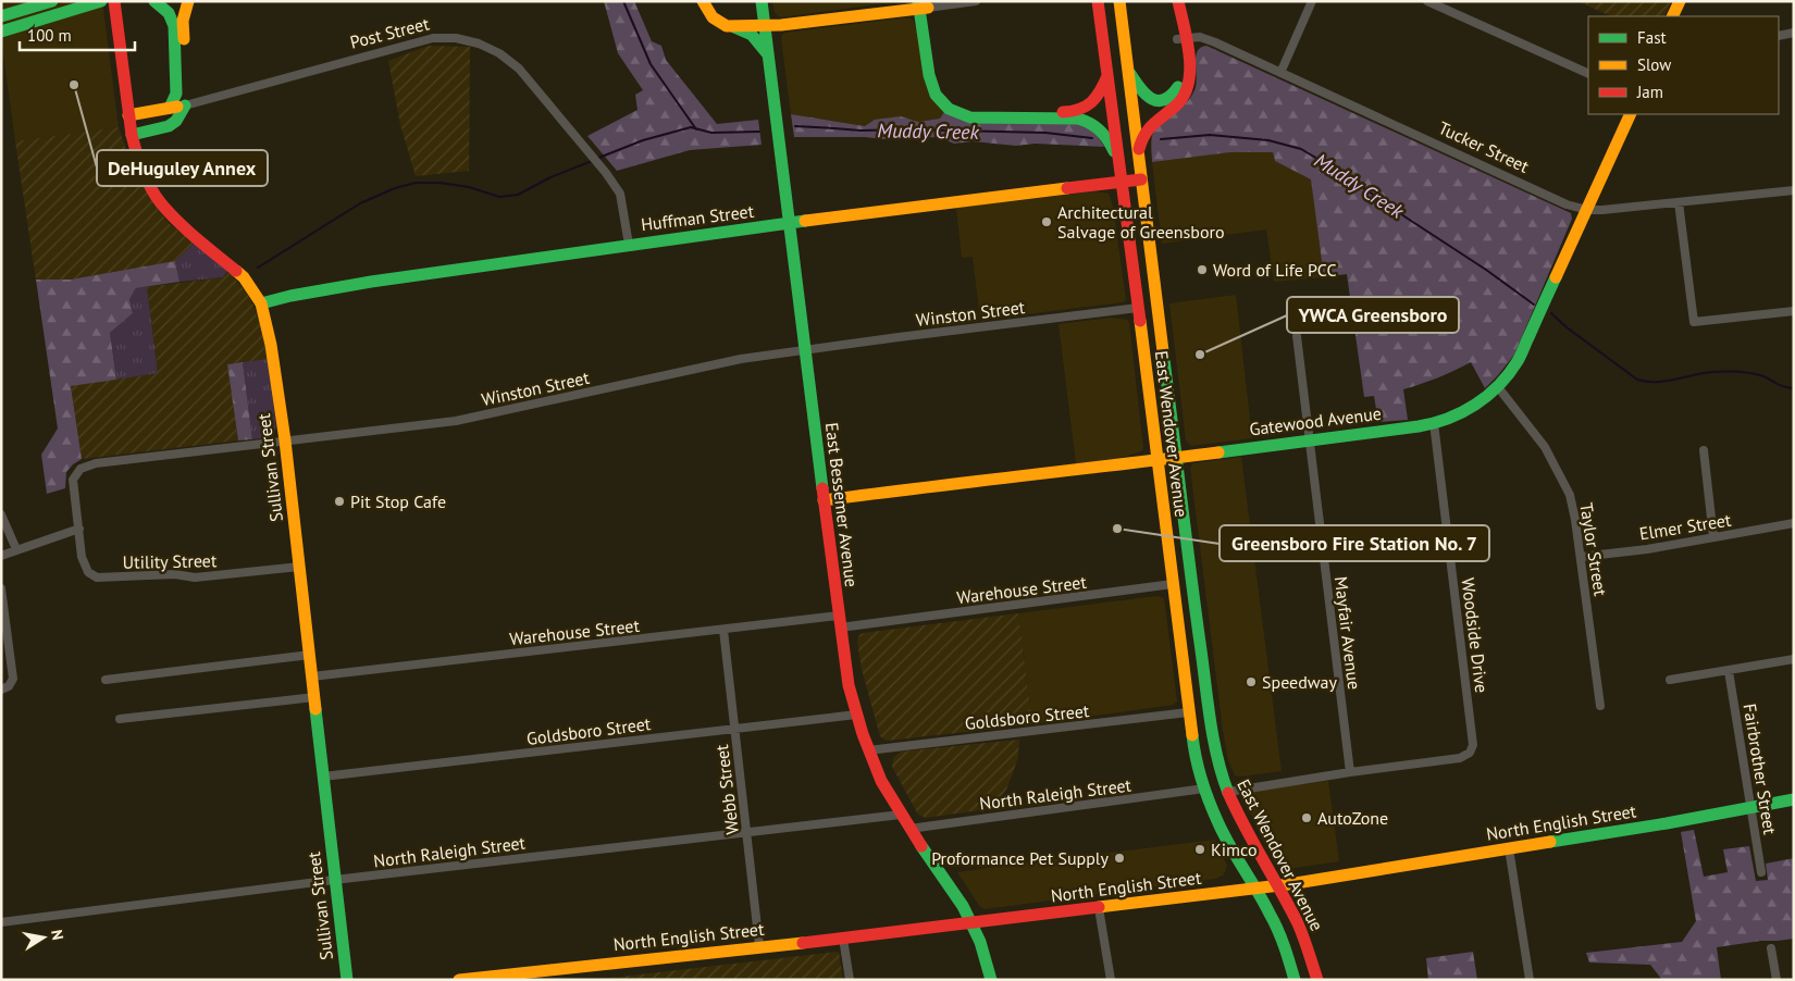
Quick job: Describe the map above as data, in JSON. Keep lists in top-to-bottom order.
{
  "streets": {
    "main road": [
      "Post Street",
      "Huffman Street",
      "Gatewood Avenue",
      "East Wendover Avenue",
      "Sullivan Street",
      "East Bessemer Avenue",
      "North English Street"
    ],
    "street": [
      "Tucker Street",
      "Winston Street",
      "Elmer Street",
      "Taylor Street",
      "Utility Street",
      "Warehouse Street",
      "Mayfair Avenue",
      "Woodside Drive",
      "Goldsboro Street",
      "Fairbrother Street",
      "Webb Street",
      "North Raleigh Street"
    ]
  },
  "crossings": [
    ["Post Street", "Huffman Street"],
    ["Post Street", "Sullivan Street"],
    ["Tucker Street", "Gatewood Avenue"],
    ["Huffman Street", "East Wendover Avenue"],
    ["Huffman Street", "Sullivan Street"],
    ["Huffman Street", "East Bessemer Avenue"],
    ["Winston Street", "East Wendover Avenue"],
    ["Winston Street", "Sullivan Street"],
    ["Winston Street", "East Bessemer Avenue"],
    ["Winston Street", "Utility Street"],
    ["Gatewood Avenue", "East Wendover Avenue"],
    ["Gatewood Avenue", "East Bessemer Avenue"],
    ["Gatewood Avenue", "Taylor Street"],
    ["Gatewood Avenue", "Mayfair Avenue"],
    ["Gatewood Avenue", "Woodside Drive"],
    ["East Wendover Avenue", "Warehouse Street"],
    ["East Wendover Avenue", "Goldsboro Street"],
    ["East Wendover Avenue", "North Raleigh Street"],
    ["East Wendover Avenue", "North English Street"],
    ["Sullivan Street", "Utility Street"],
    ["Sullivan Street", "Warehouse Street"],
    ["Sullivan Street", "Goldsboro Street"],
    ["Sullivan Street", "North Raleigh Street"],
    ["East Bessemer Avenue", "Warehouse Street"],
    ["East Bessemer Avenue", "Goldsboro Street"],
    ["East Bessemer Avenue", "North Raleigh Street"],
    ["East Bessemer Avenue", "North English Street"],
    ["Elmer Street", "Taylor Street"],
    ["Warehouse Street", "Webb Street"],
    ["Mayfair Avenue", "Woodside Drive"],
    ["Goldsboro Street", "Webb Street"],
    ["Fairbrother Street", "North English Street"],
    ["Webb Street", "North Raleigh Street"],
    ["Webb Street", "North English Street"]
  ],
  "water": ["Muddy Creek"],
  "places": [
    "DeHuguley Annex",
    "Architectural Salvage of Greensboro",
    "Word of Life PCC",
    "YWCA Greensboro",
    "Pit Stop Cafe",
    "Greensboro Fire Station No. 7",
    "Speedway",
    "AutoZone",
    "Kimco",
    "Proformance Pet Supply"
  ],
  "legend": ["Fast", "Slow", "Jam"],
  "scale_bar": "100 m",
  "north": "right"
}
